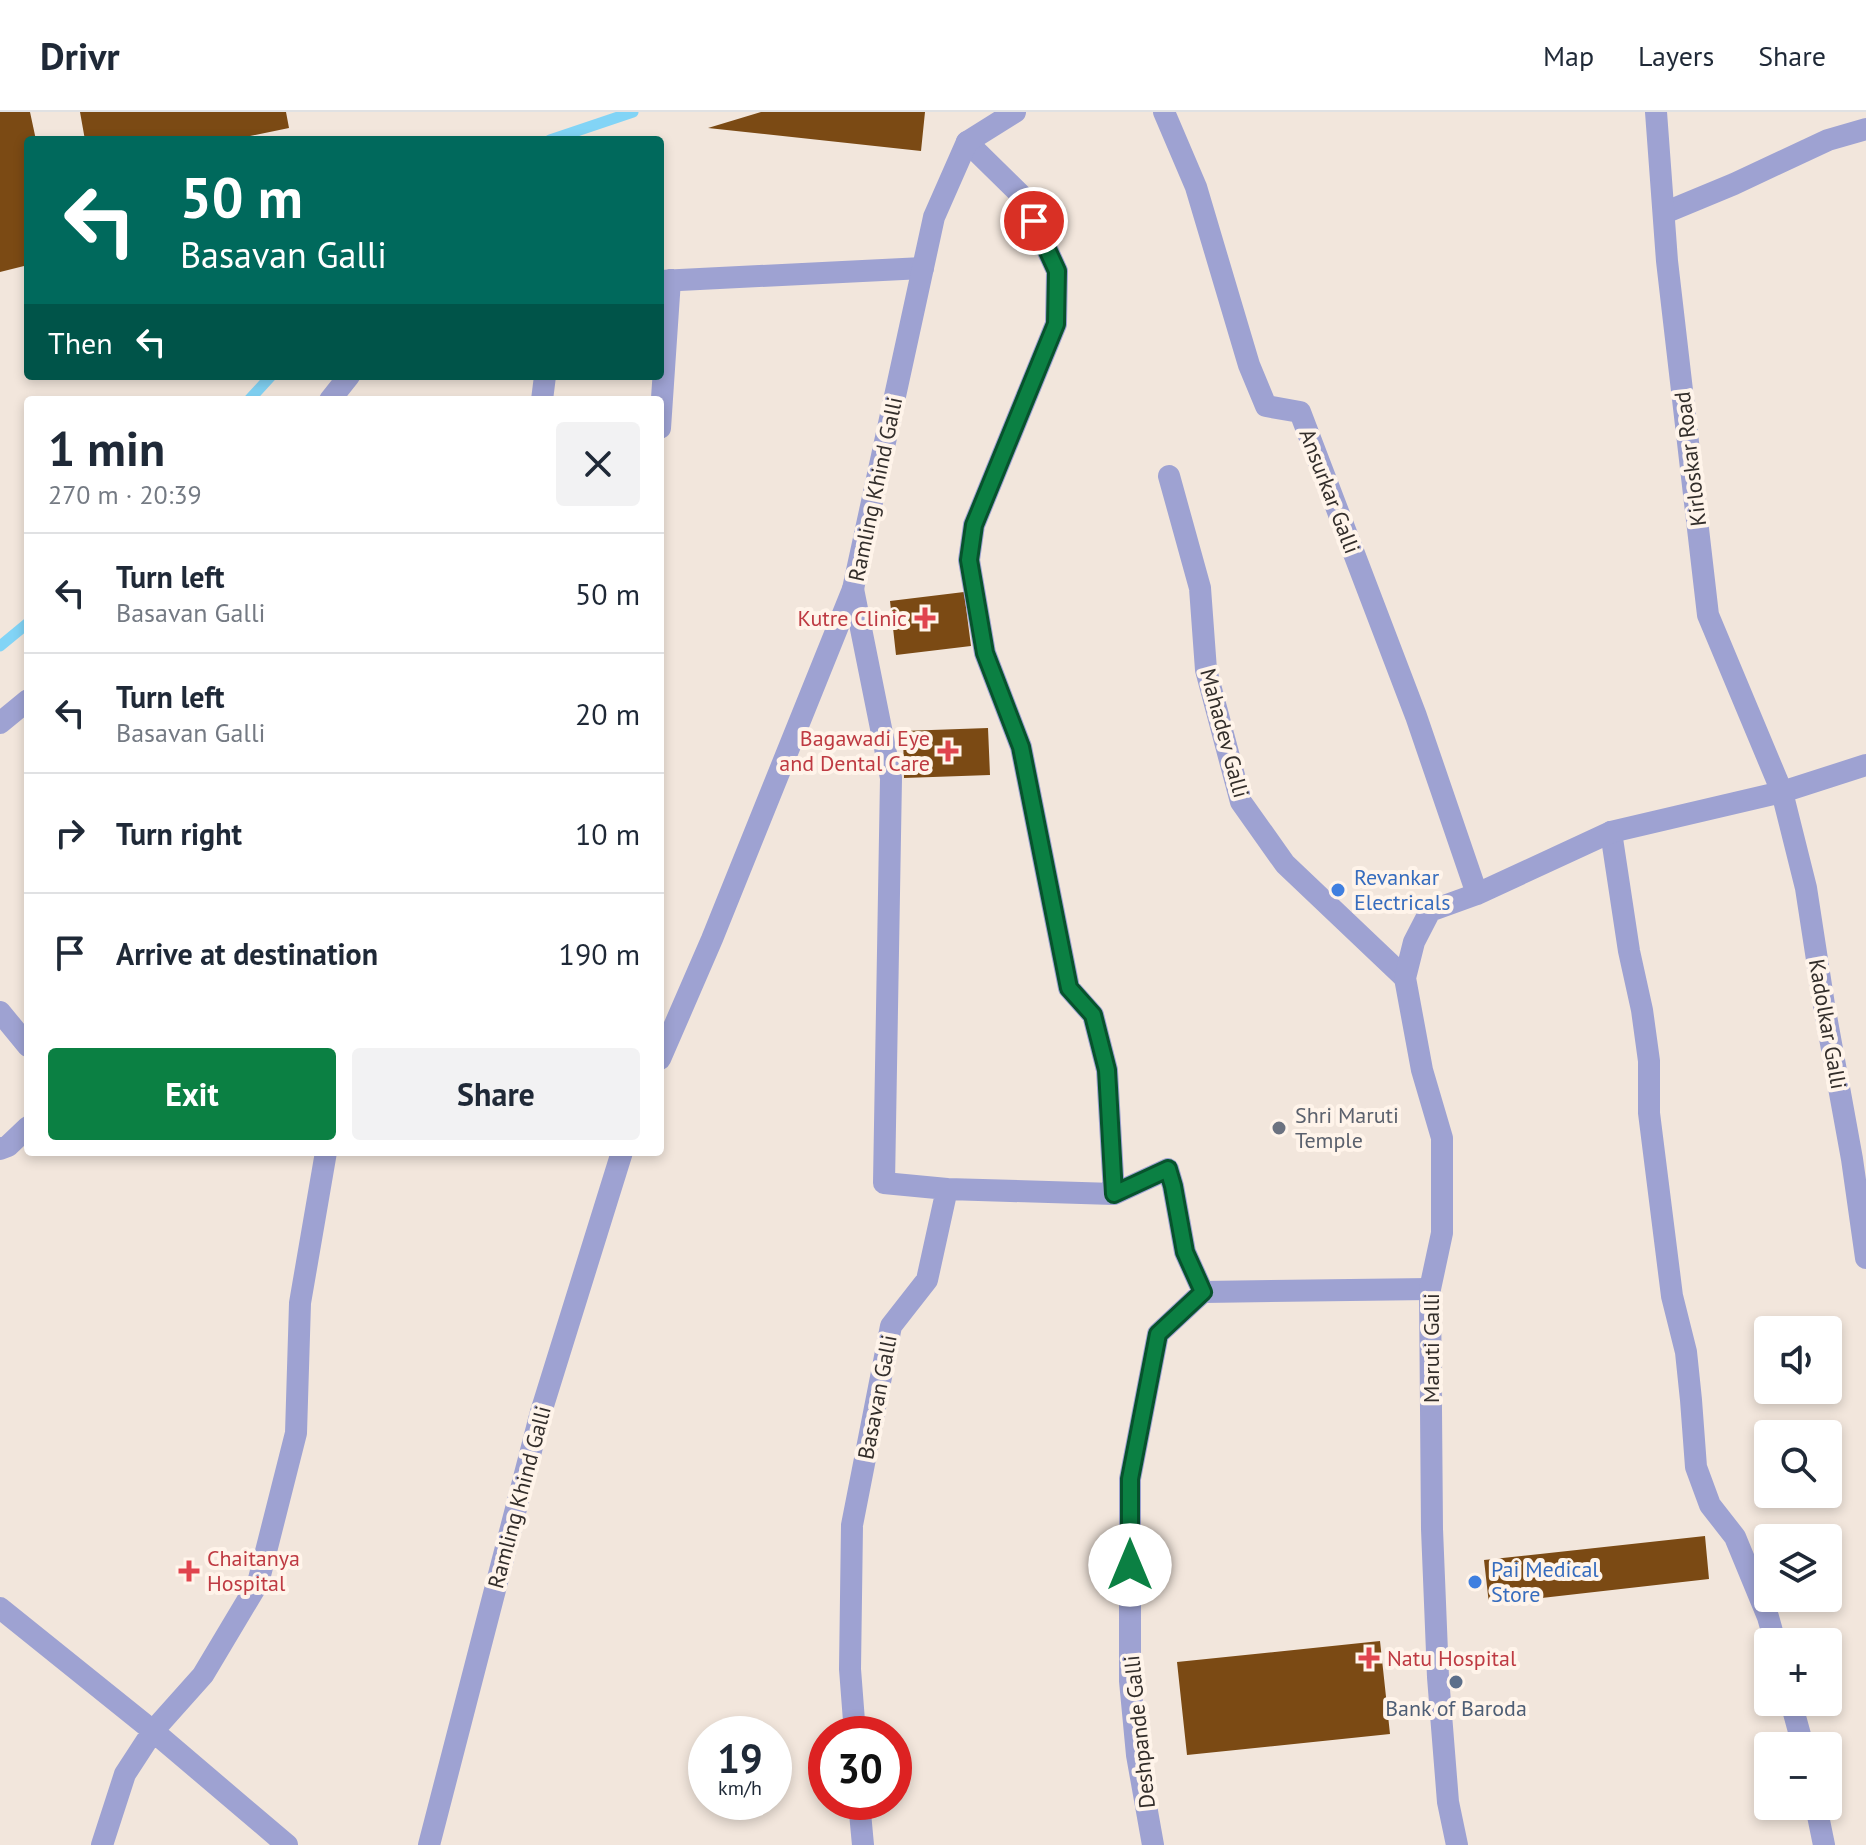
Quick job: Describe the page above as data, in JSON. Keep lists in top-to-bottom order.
{
  "streets": {
    "street": [
      "Kirloskar Road",
      "Ramling Khind Galli",
      "Ansurkar Galli",
      "Mahadev Galli",
      "Kadolkar Galli",
      "Maruti Galli",
      "Basavan Galli",
      "Deshpande Galli"
    ]
  },
  "crossings": [
    ["Kirloskar Road", "Kadolkar Galli"],
    ["Kirloskar Road", "Maruti Galli"],
    ["Ansurkar Galli", "Maruti Galli"],
    ["Mahadev Galli", "Maruti Galli"],
    ["Kadolkar Galli", "Maruti Galli"]
  ],
  "places": {
    "health": [
      "Kutre Clinic",
      "Bagawadi Eye and Dental Care",
      "Chaitanya Hospital",
      "Natu Hospital"
    ],
    "other": [
      "Revankar Electricals",
      "Shri Maruti Temple",
      "Pai Medical Store",
      "Bank of Baroda"
    ]
  },
  "page": {
    "header": "Drivr",
    "nav": ["Map", "Layers", "Share"],
    "turn": ["50 m", "Basavan Galli"],
    "then": "Then",
    "heading": ["1 min", "270 m · 20:39"],
    "list": [
      {
        "name": "Turn left",
        "note": "Basavan Galli",
        "value": "50 m"
      },
      {
        "name": "Turn left",
        "note": "Basavan Galli",
        "value": "20 m"
      },
      {
        "name": "Turn right",
        "value": "10 m"
      },
      {
        "name": "Arrive at destination",
        "value": "190 m"
      }
    ],
    "buttons": ["Exit", "Share"],
    "map_buttons": ["+", "−"],
    "speed": "19 km/h",
    "limit": "30"
  }
}
